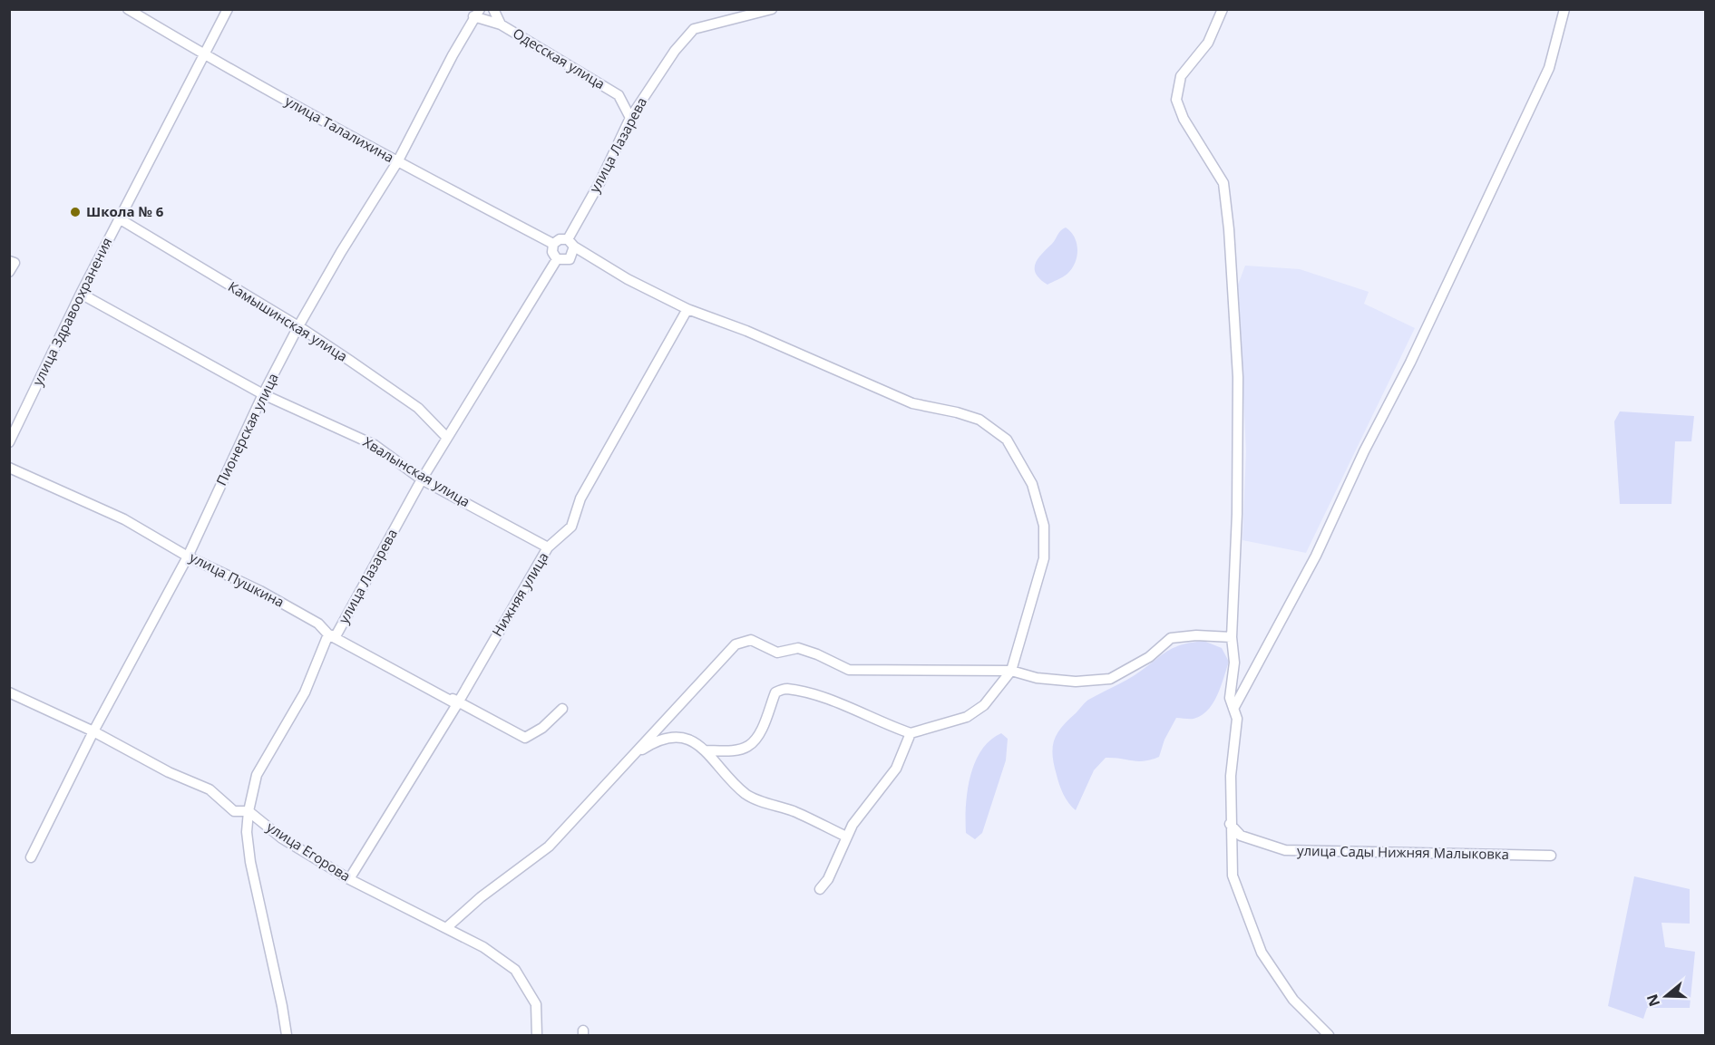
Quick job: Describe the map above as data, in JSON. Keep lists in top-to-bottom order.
{
  "streets": {
    "street": [
      "Одесская улица",
      "улица Талалихина",
      "улица Лазарева",
      "улица Здравоохранения",
      "Камышинская улица",
      "Пионерская улица",
      "Хвалынская улица",
      "улица Пушкина",
      "Нижняя улица",
      "улица Егорова",
      "улица Сады Нижняя Малыковка"
    ]
  },
  "crossings": [
    ["Одесская улица", "улица Лазарева"],
    ["Одесская улица", "Пионерская улица"],
    ["улица Талалихина", "улица Лазарева"],
    ["улица Талалихина", "улица Здравоохранения"],
    ["улица Талалихина", "Пионерская улица"],
    ["улица Лазарева", "Камышинская улица"],
    ["улица Лазарева", "Хвалынская улица"],
    ["улица Лазарева", "улица Пушкина"],
    ["улица Лазарева", "улица Егорова"],
    ["улица Здравоохранения", "Камышинская улица"],
    ["улица Здравоохранения", "Хвалынская улица"],
    ["Камышинская улица", "Пионерская улица"],
    ["Пионерская улица", "Хвалынская улица"],
    ["Пионерская улица", "улица Пушкина"],
    ["Пионерская улица", "улица Егорова"],
    ["Хвалынская улица", "Нижняя улица"],
    ["улица Пушкина", "Нижняя улица"],
    ["Нижняя улица", "улица Егорова"]
  ],
  "places": ["Школа № 6"],
  "north": "left"
}
